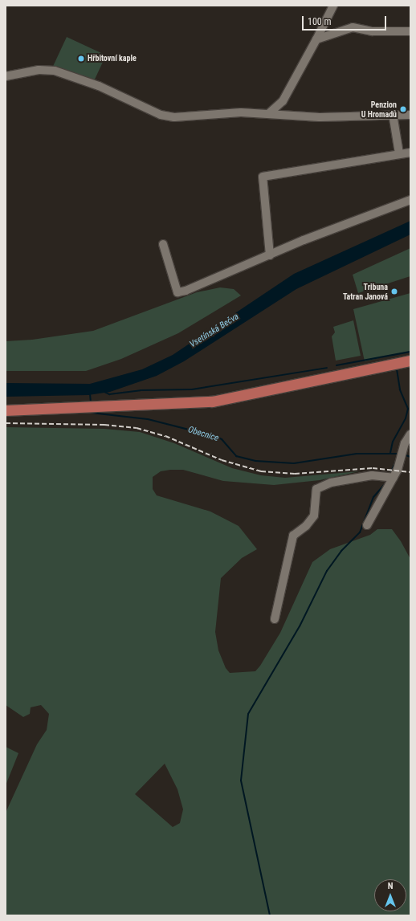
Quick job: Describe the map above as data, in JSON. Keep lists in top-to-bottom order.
{
  "water": ["Vsetínská Bečva", "Obecnice"],
  "places": ["Hřbitovní kaple", "Penzion U Hromadů", "Tribuna Tatran Janová"],
  "scale_bar": "100 m",
  "north": "top"
}
